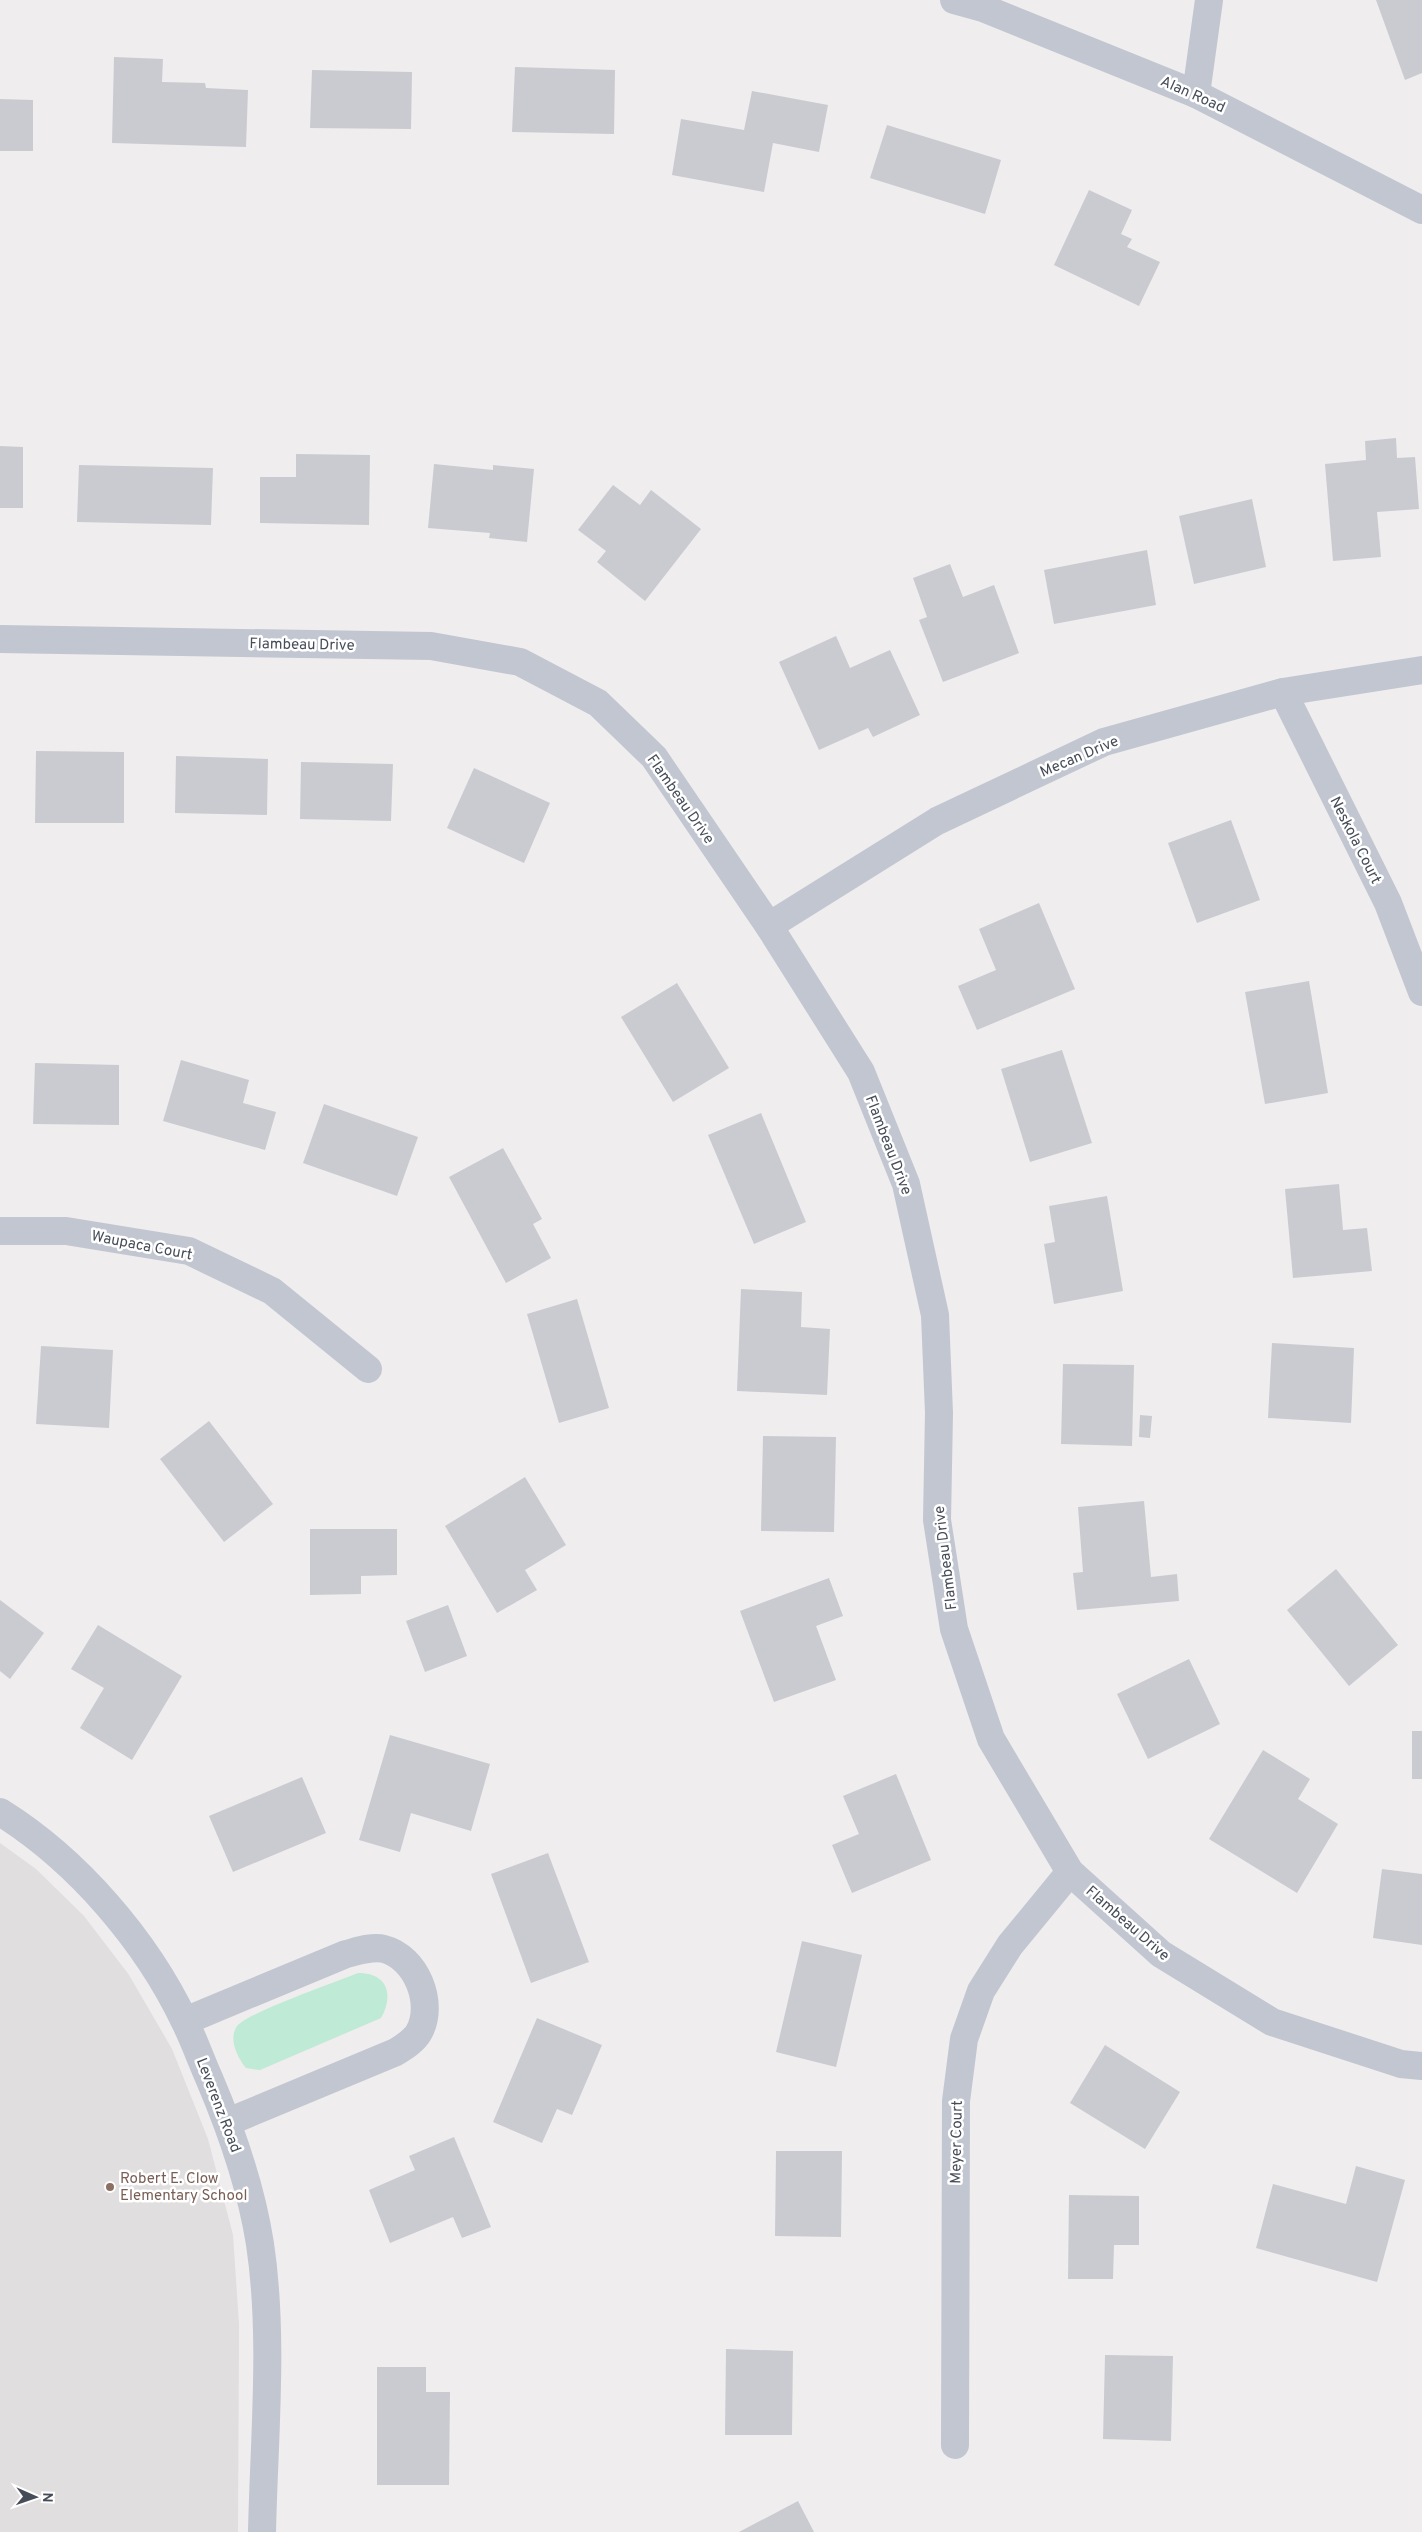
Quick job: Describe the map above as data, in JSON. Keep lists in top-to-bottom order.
{
  "streets": {
    "street": [
      "Alan Road",
      "Flambeau Drive",
      "Mecan Drive",
      "Neskola Court",
      "Waupaca Court",
      "Leverenz Road",
      "Meyer Court"
    ]
  },
  "crossings": [
    ["Flambeau Drive", "Mecan Drive"],
    ["Flambeau Drive", "Meyer Court"],
    ["Mecan Drive", "Neskola Court"]
  ],
  "places": ["Robert E. Clow Elementary School"],
  "north": "right"
}
